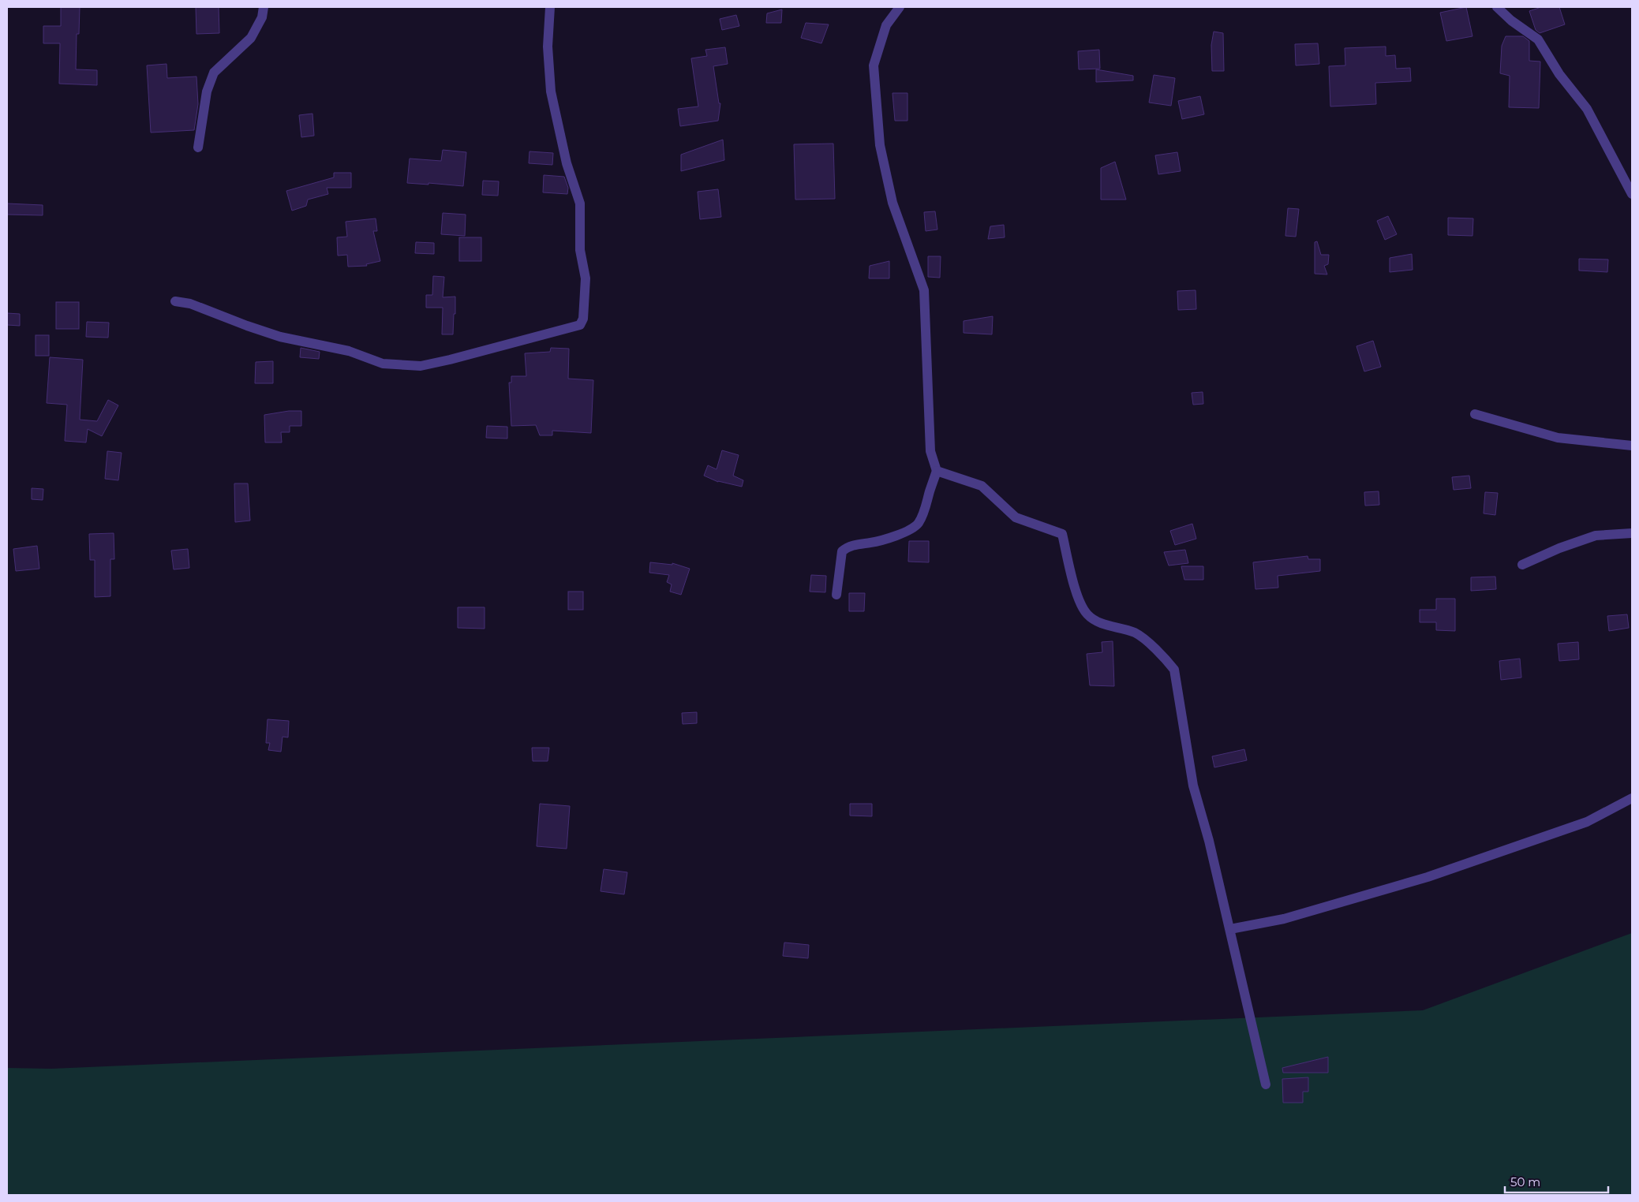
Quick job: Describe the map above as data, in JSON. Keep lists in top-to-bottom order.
{
  "scale_bar": "50 m"
}
